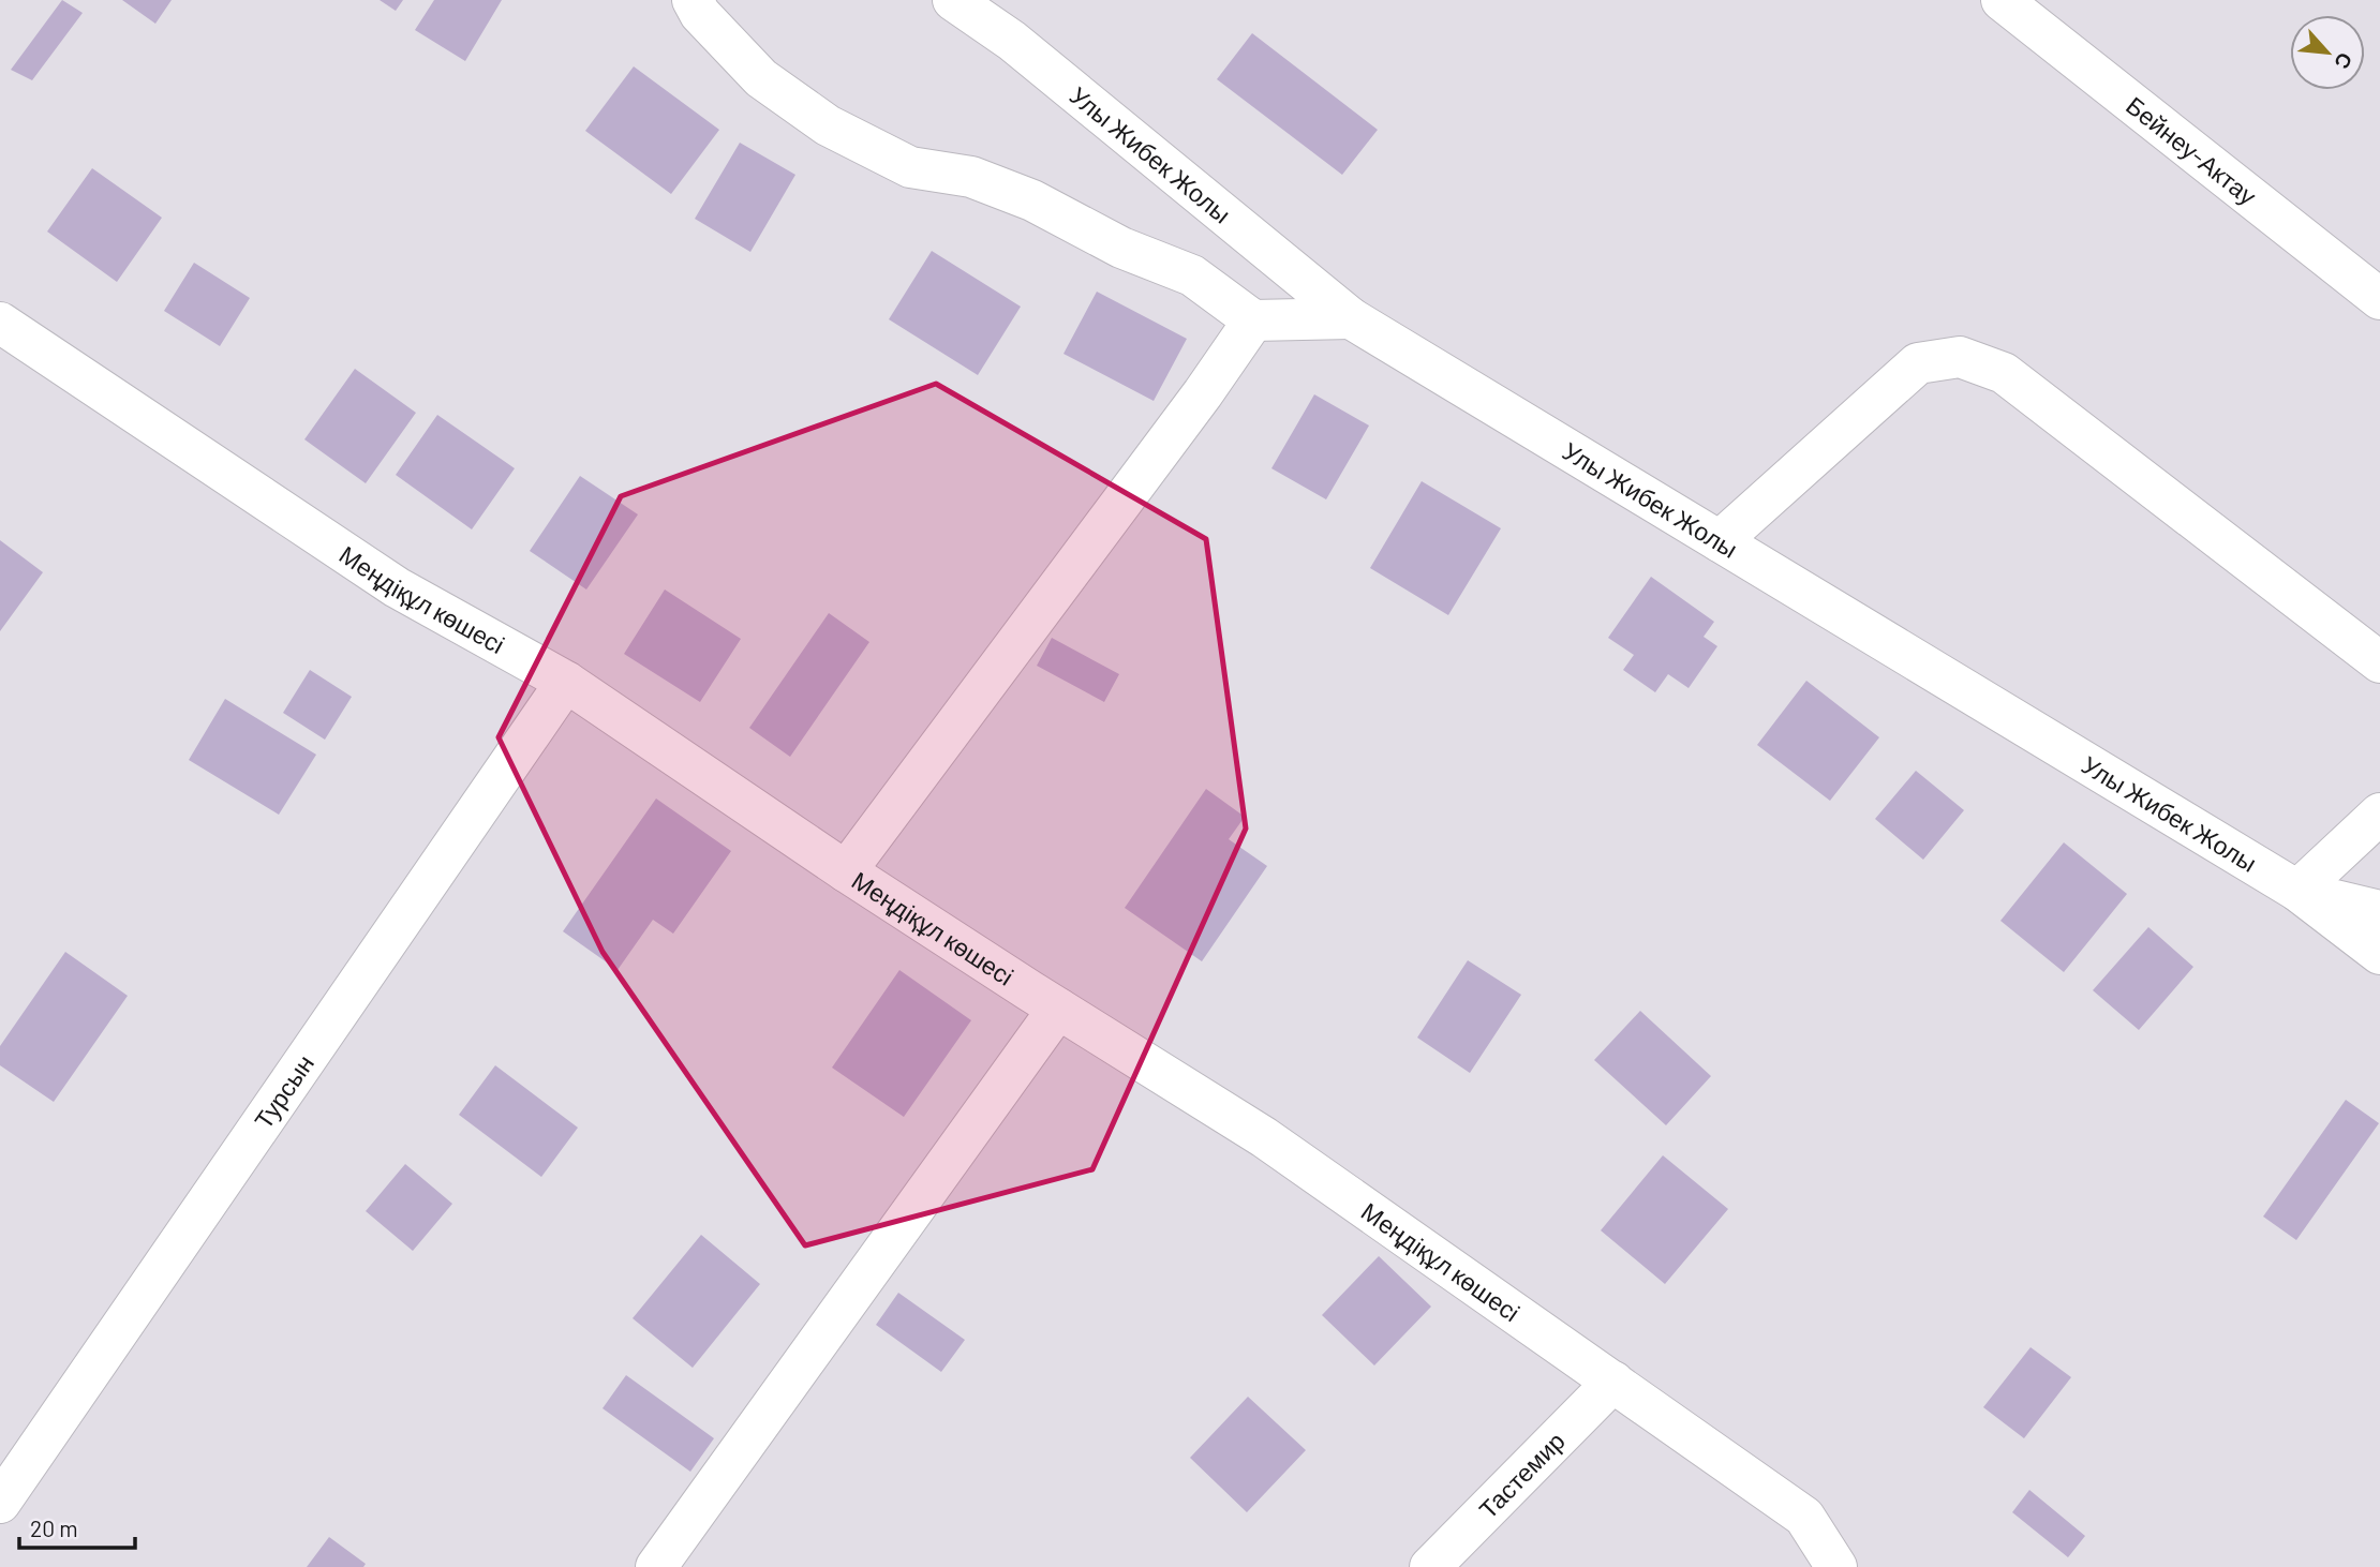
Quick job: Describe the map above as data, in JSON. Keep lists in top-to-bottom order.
{
  "streets": {
    "main road": [
      "Бейнеу-Актау",
      "Улы Жибек Жолы",
      "Меңдіқұл көшесі",
      "Турсын",
      "Тастемир"
    ]
  },
  "crossings": [
    ["Меңдіқұл көшесі", "Турсын"],
    ["Меңдіқұл көшесі", "Тастемир"]
  ],
  "scale_bar": "20 m",
  "north": "bottom right"
}
